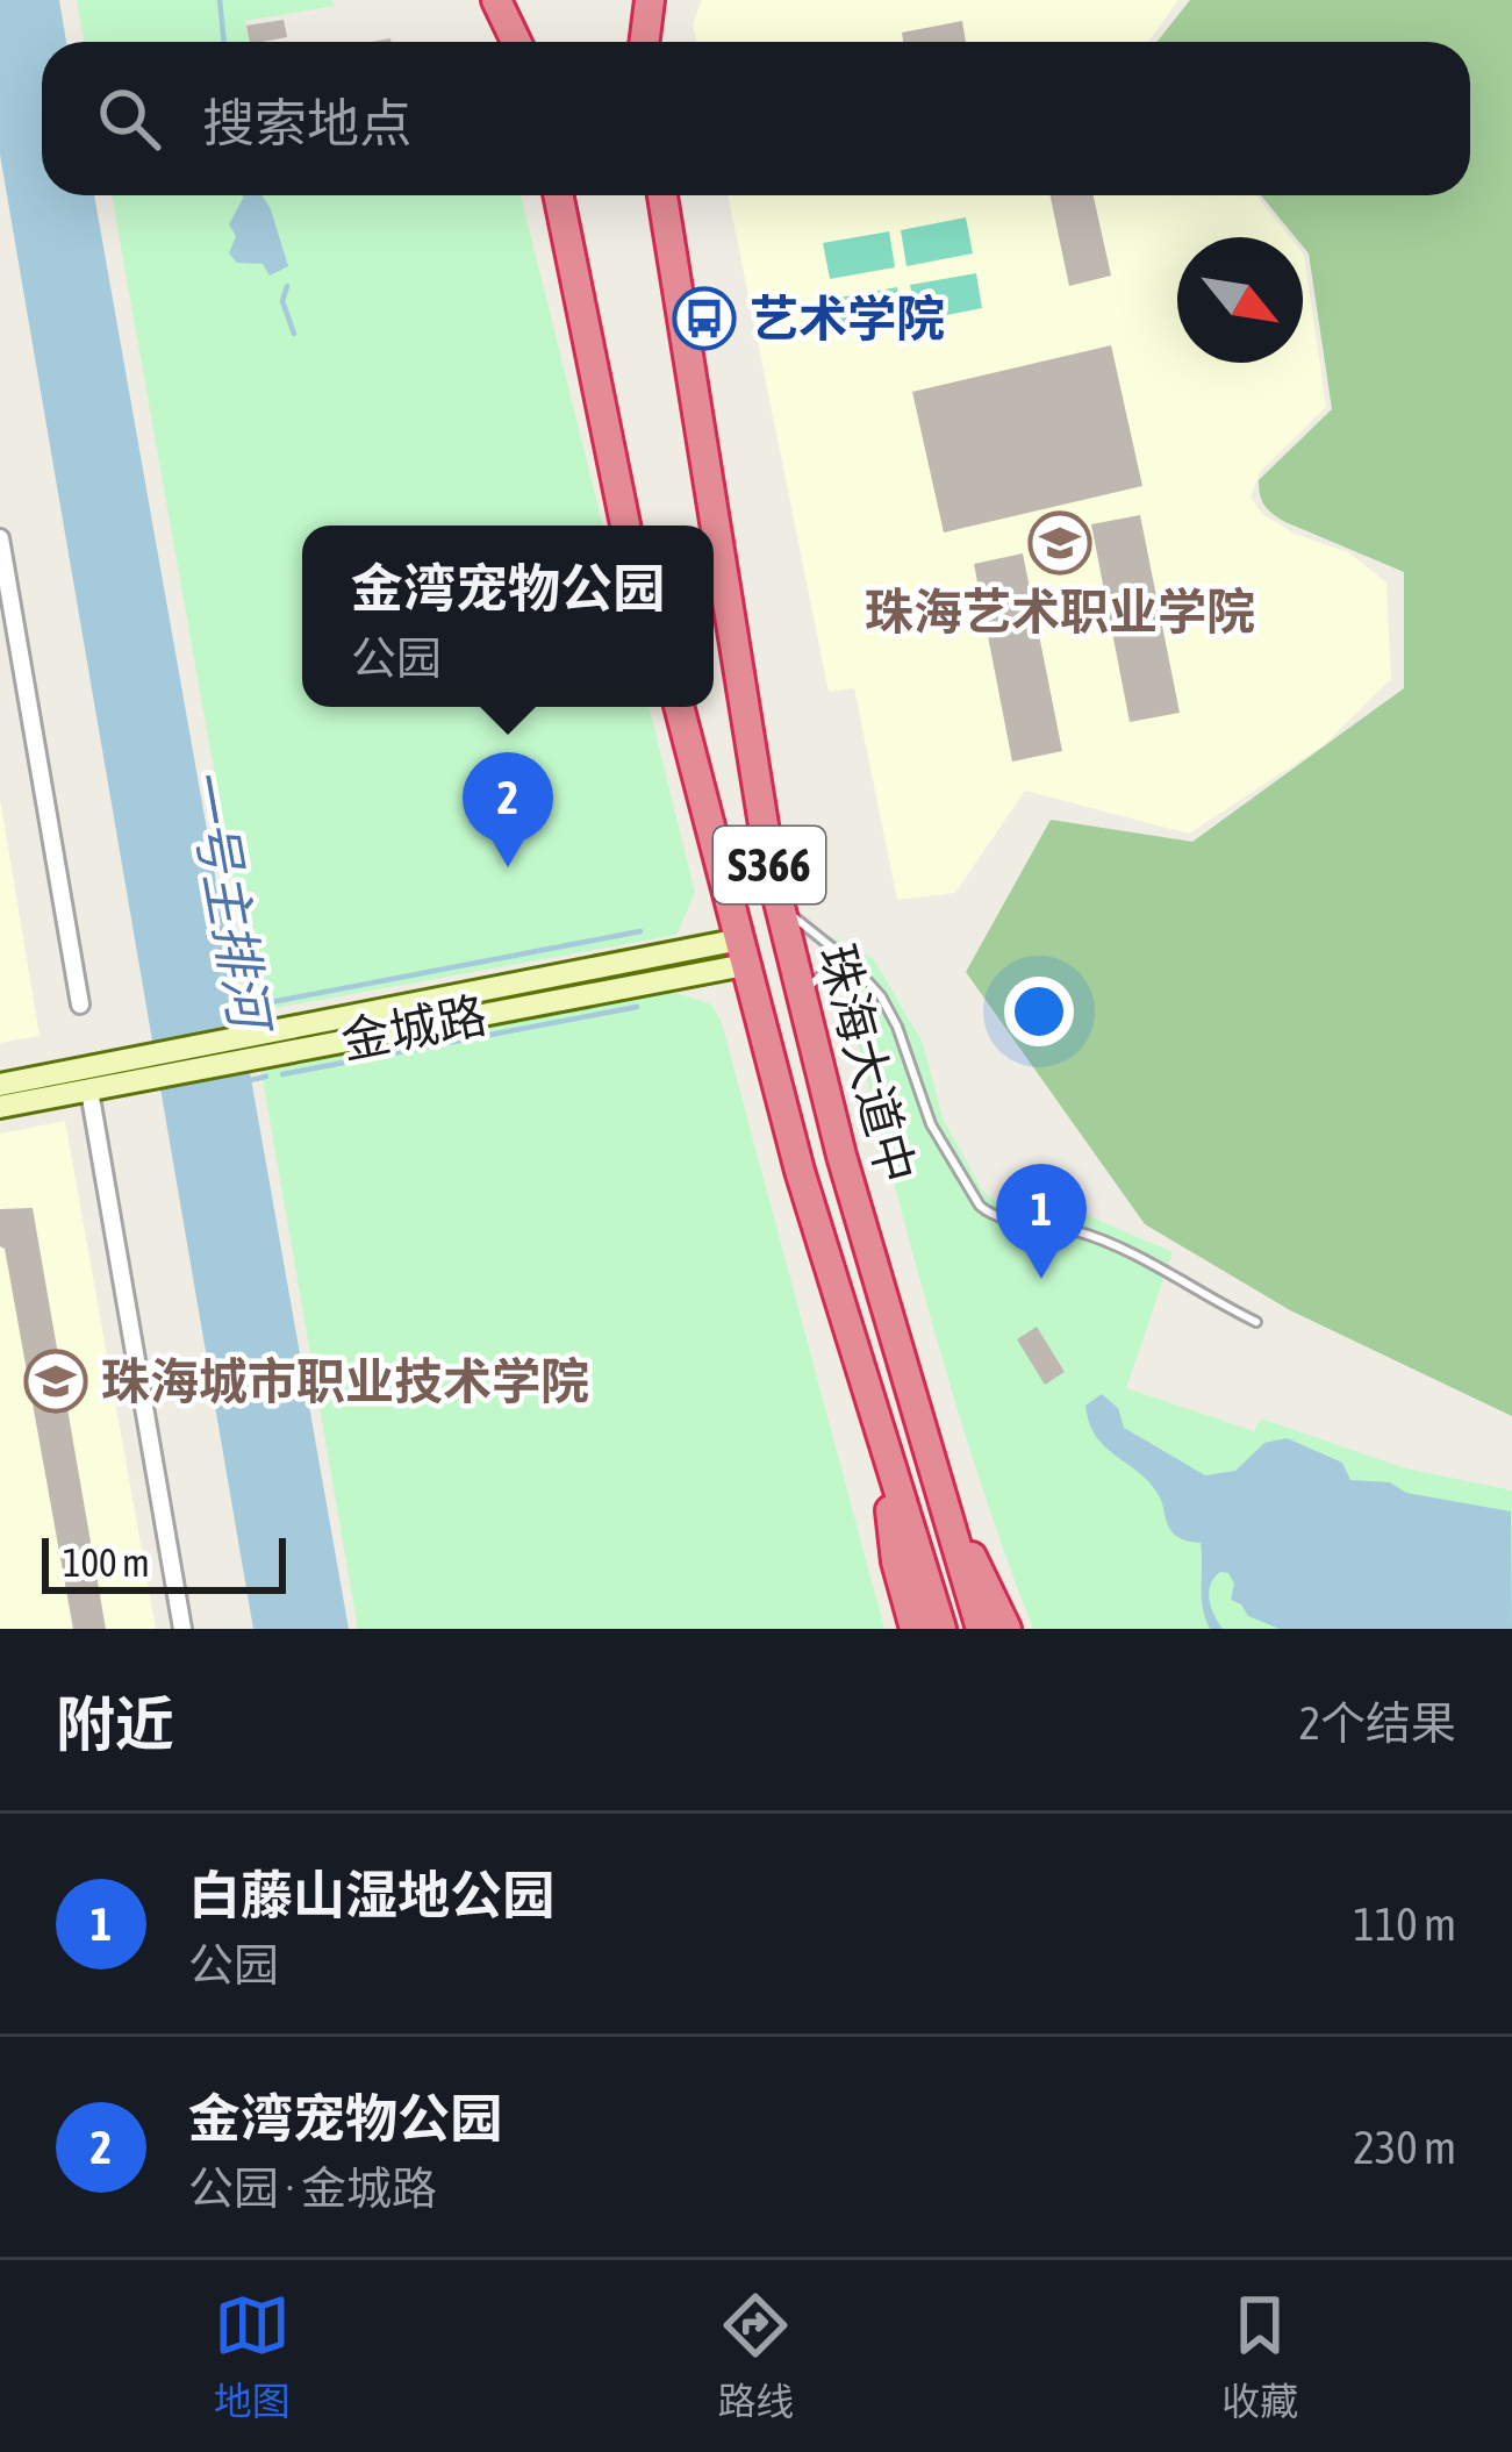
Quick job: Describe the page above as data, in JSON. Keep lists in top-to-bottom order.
{
  "streets": {
    "highway": ["S366", "珠海大道中"],
    "street": ["金城路"]
  },
  "crossings": [
    ["金城路", "珠海大道中"]
  ],
  "water": ["一号主排河"],
  "places": {
    "bus stop": ["艺术学院"],
    "school or university": ["珠海艺术职业学院", "珠海城市职业技术学院"]
  },
  "scale_bar": "100 m",
  "north": "bottom right",
  "page": {
    "search": "搜索地点",
    "popup": ["金湾宠物公园", "公园"],
    "pins": ["2", "1"],
    "scale": "100 m",
    "heading": ["附近", "2个结果"],
    "list": [
      {
        "mark": "1",
        "name": "白藤山湿地公园",
        "note": "公园",
        "value": "110 m"
      },
      {
        "mark": "2",
        "name": "金湾宠物公园",
        "note": "公园 · 金城路",
        "value": "230 m"
      }
    ],
    "nav": ["地图", "路线", "收藏"]
  }
}
